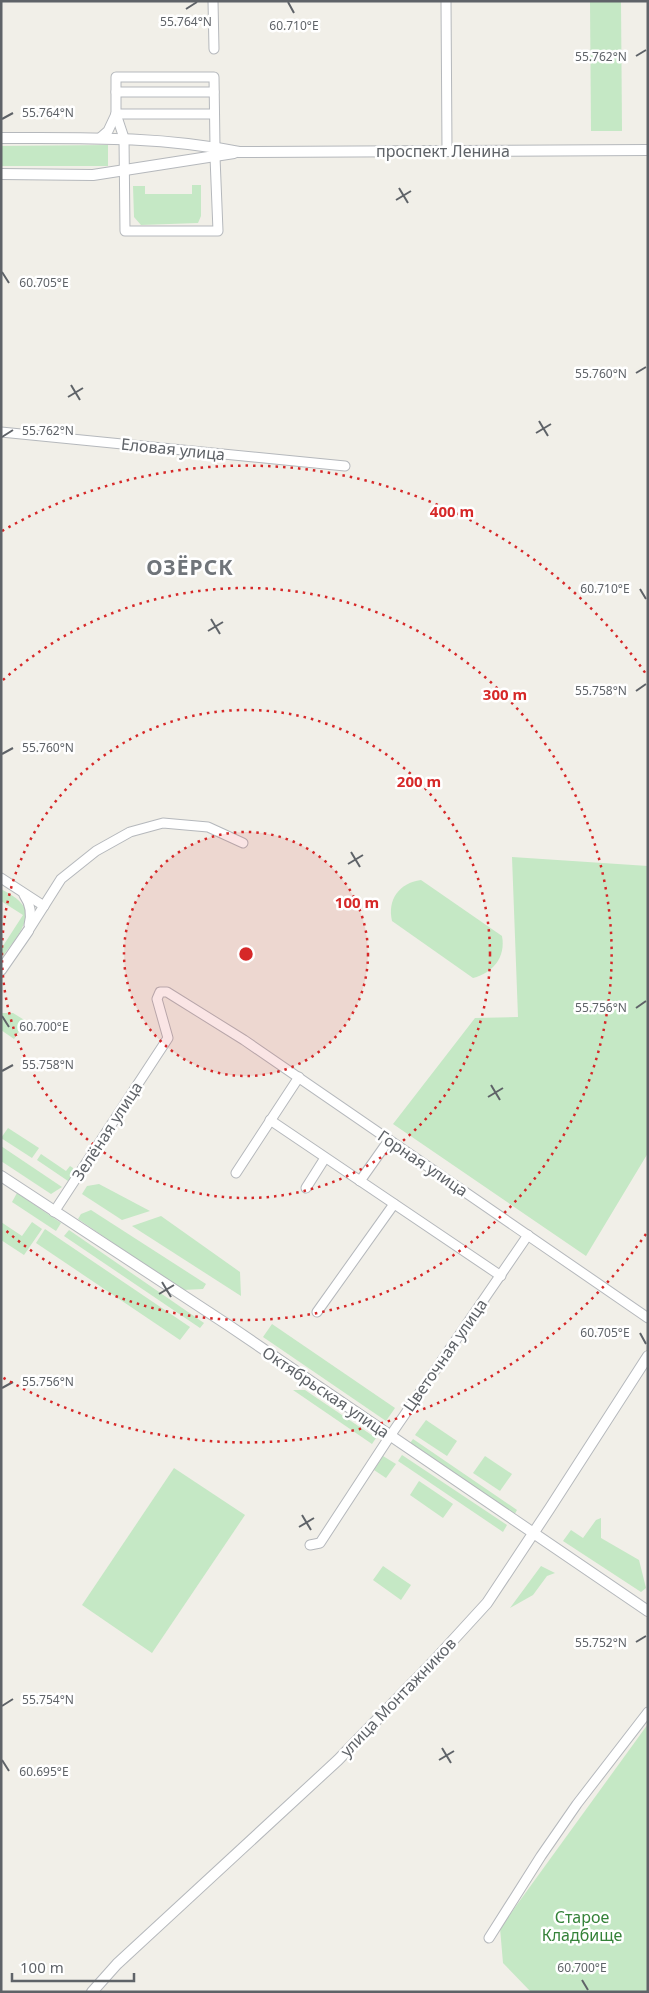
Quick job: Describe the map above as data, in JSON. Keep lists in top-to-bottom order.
{
  "streets": {
    "street": [
      "проспект Ленина",
      "Еловая улица",
      "Зелёная улица",
      "Горная улица",
      "Цветочная улица",
      "Октябрьская улица",
      "улица Монтажников"
    ]
  },
  "crossings": [
    ["Зелёная улица", "Горная улица"],
    ["Зелёная улица", "Октябрьская улица"],
    ["Горная улица", "Цветочная улица"],
    ["Цветочная улица", "Октябрьская улица"],
    ["Октябрьская улица", "улица Монтажников"]
  ],
  "districts": ["ОЗЁРСК"],
  "parks": ["Старое Кладбище"],
  "scale_bar": "100 m",
  "coordinates": [
    "55.764°N",
    "60.710°E",
    "55.762°N",
    "60.705°E",
    "55.760°N",
    "55.758°N",
    "55.756°N",
    "60.700°E",
    "55.752°N",
    "55.754°N",
    "60.695°E"
  ],
  "rings": [
    "400 m",
    "300 m",
    "200 m",
    "100 m"
  ]
}
